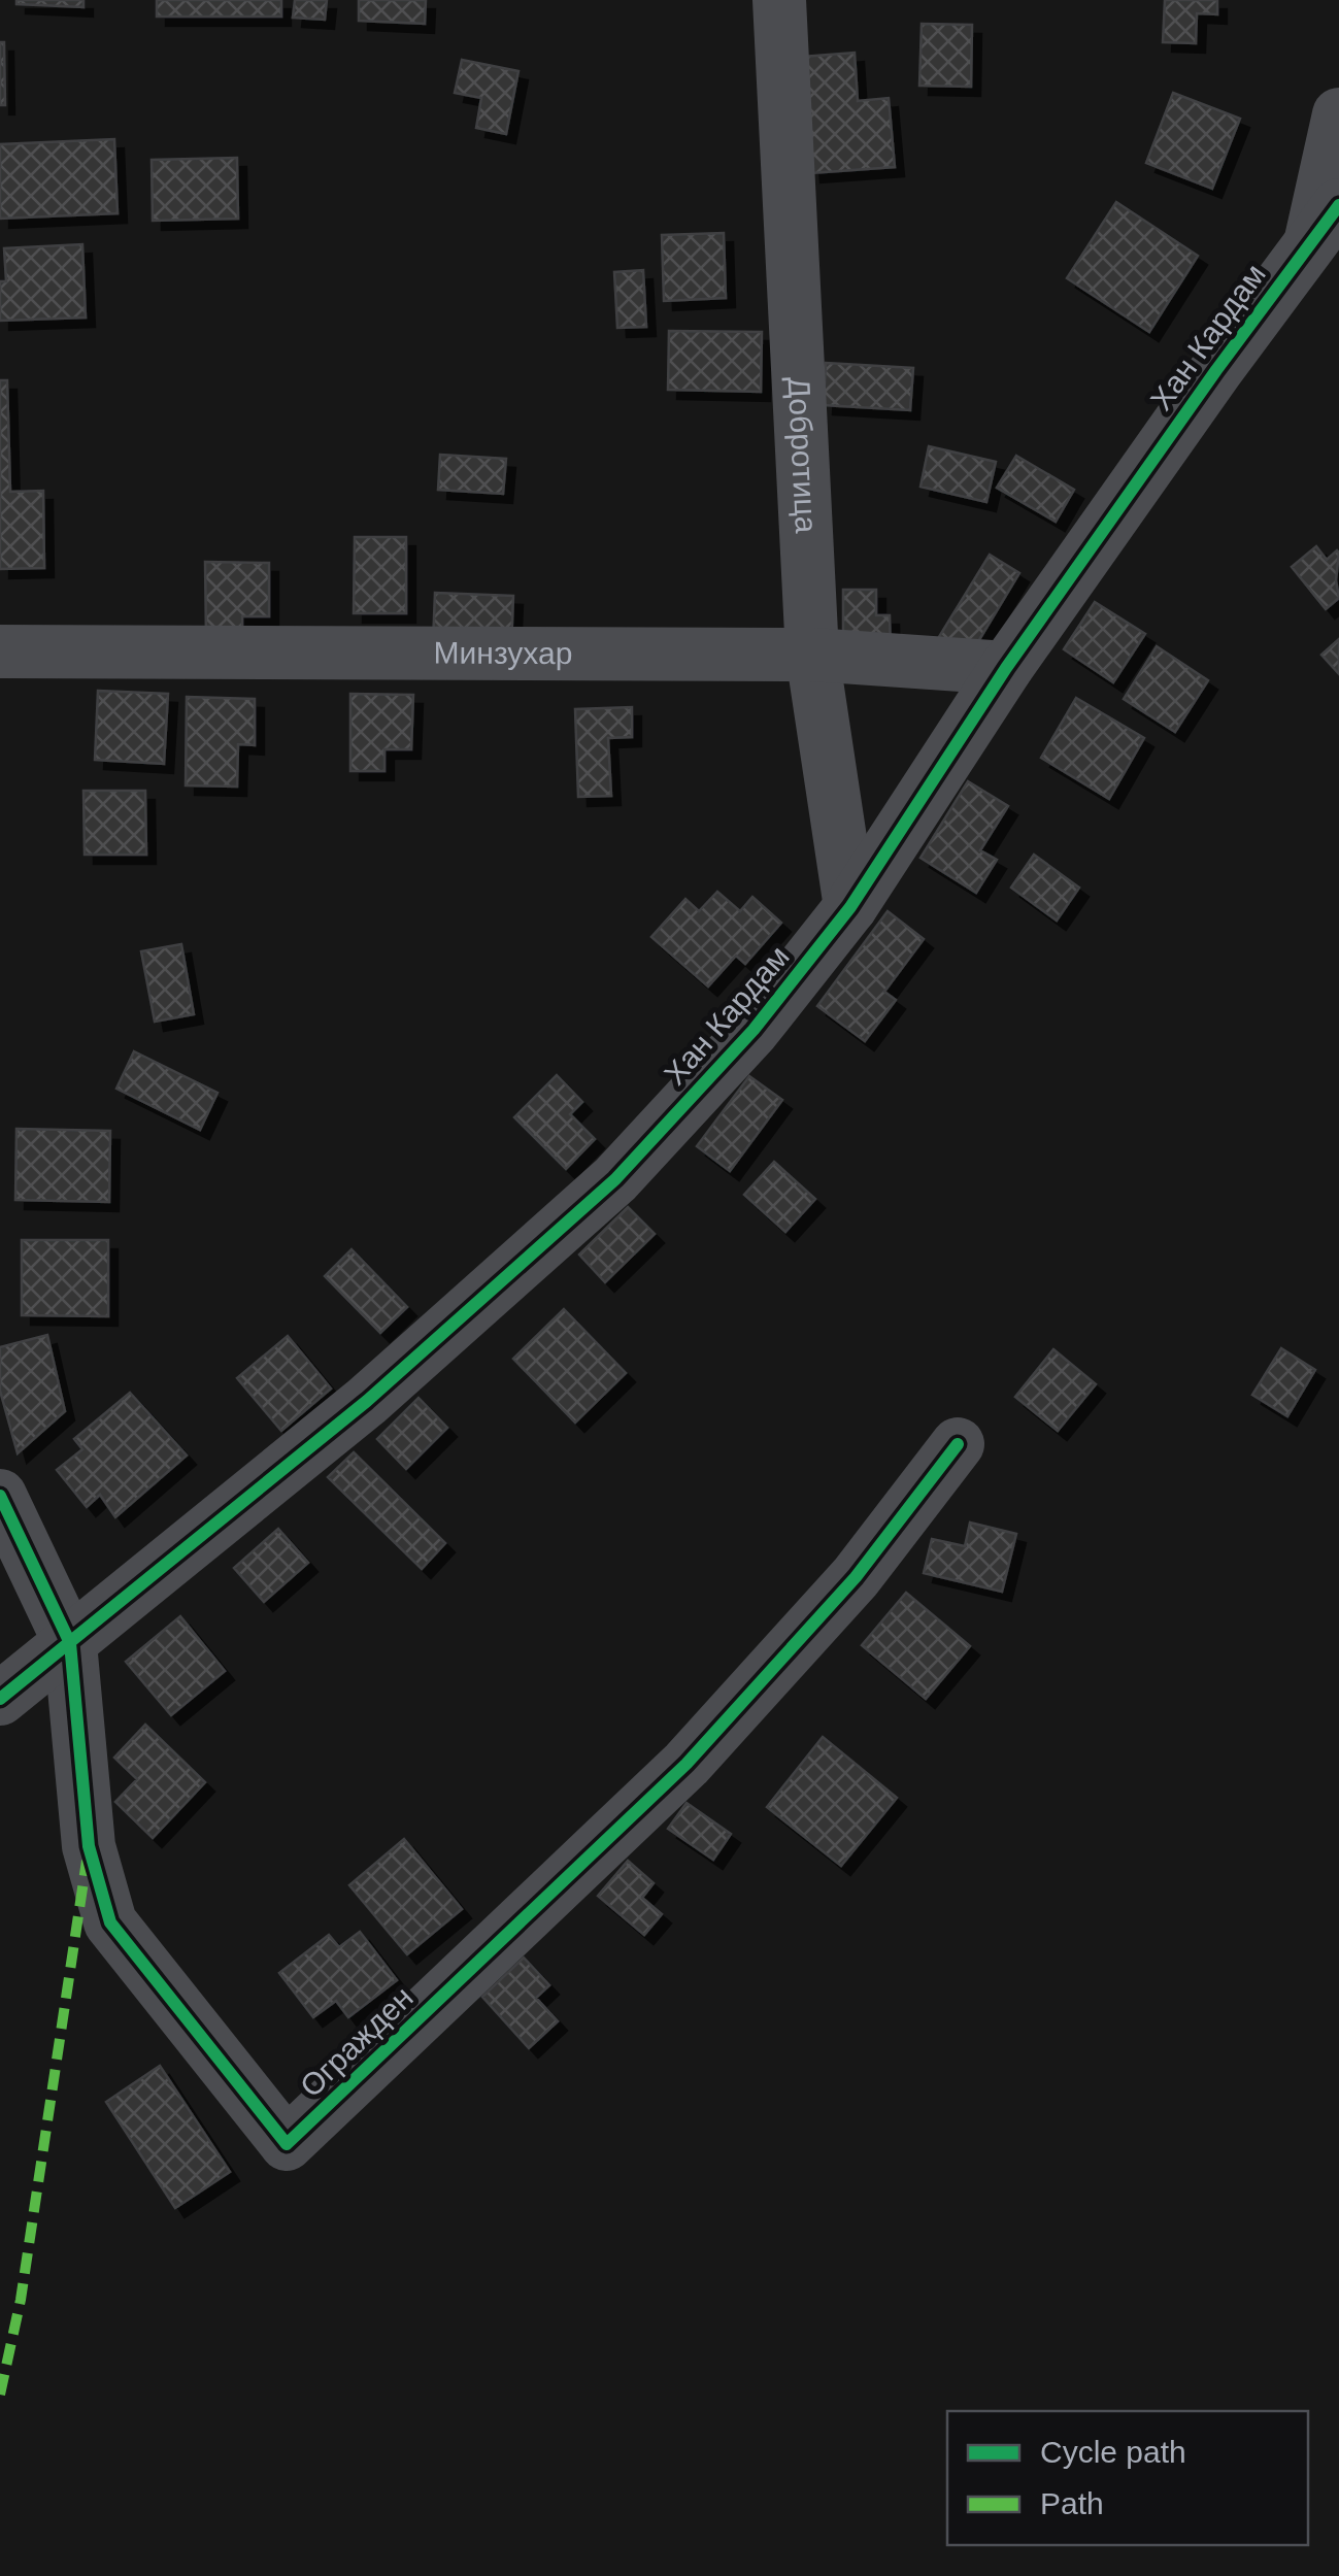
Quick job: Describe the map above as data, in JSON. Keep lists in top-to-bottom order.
{
  "streets": {
    "street": [
      "Хан Кардам",
      "Добротица",
      "Минзухар",
      "Огражден"
    ]
  },
  "crossings": [
    ["Хан Кардам", "Добротица"],
    ["Хан Кардам", "Минзухар"],
    ["Хан Кардам", "Огражден"],
    ["Добротица", "Минзухар"]
  ],
  "legend": ["Cycle path", "Path"]
}
